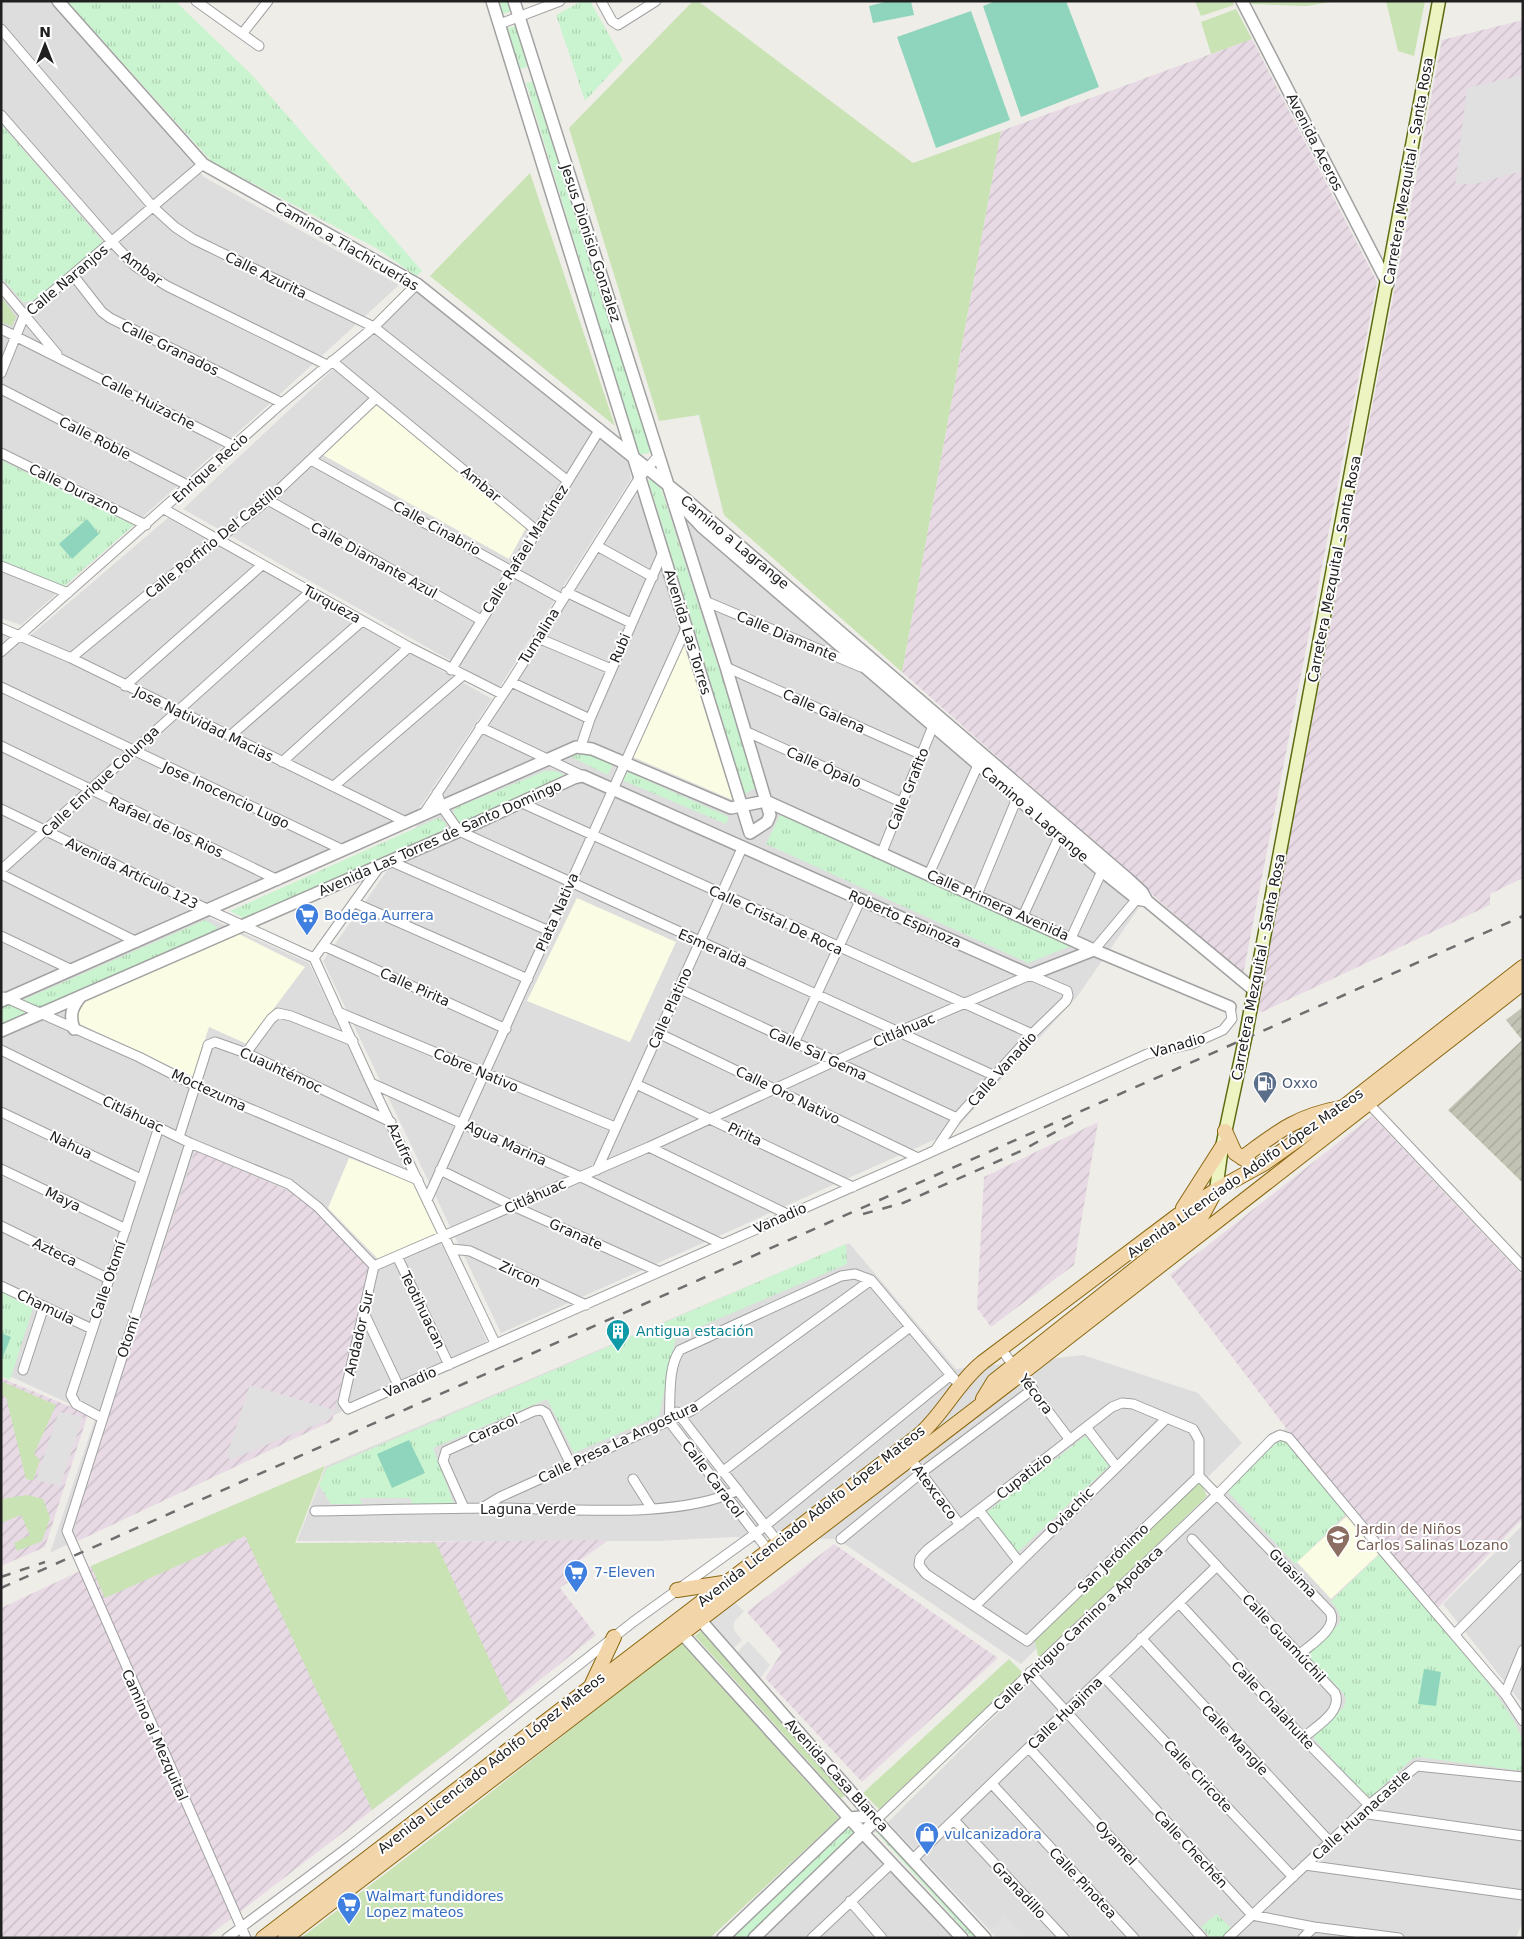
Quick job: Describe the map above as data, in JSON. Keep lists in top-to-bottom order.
{
  "streets": {
    "main road": ["Carretera Mezquital - Santa Rosa", "Avenida Licenciado Adolfo López Mateos"],
    "street": [
      "Avenida Aceros",
      "Jesus Dionisio Gonzalez",
      "Camino a Tlachicuerías",
      "Ambar",
      "Calle Azurita",
      "Calle Naranjos",
      "Calle Granados",
      "Calle Huizache",
      "Calle Roble",
      "Enrique Recio",
      "Calle Durazno",
      "Calle Cinabrio",
      "Calle Porfirio Del Castillo",
      "Camino a Lagrange",
      "Calle Rafael Martínez",
      "Calle Diamante Azul",
      "Turqueza",
      "Avenida Las Torres",
      "Tumalina",
      "Calle Diamante",
      "Rubi",
      "Calle Galena",
      "Jose Natividad Macias",
      "Calle Ópalo",
      "Calle Enrique Colunga",
      "Calle Grafito",
      "Jose Inocencio Lugo",
      "Rafael de los Rios",
      "Avenida Las Torres de Santo Domingo",
      "Avenida Artículo 123",
      "Calle Primera Avenida",
      "Plata Nativa",
      "Roberto Espinoza",
      "Calle Cristal De Roca",
      "Esmeralda",
      "Calle Pirita",
      "Calle Platino",
      "Citláhuac",
      "Vanadio",
      "Calle Sal Gema",
      "Calle Vanadio",
      "Cuauhtémoc",
      "Cobre Nativo",
      "Moctezuma",
      "Calle Oro Nativo",
      "Pirita",
      "Agua Marina",
      "Azufre",
      "Nahua",
      "Maya",
      "Granate",
      "Azteca",
      "Zircon",
      "Calle Otomí",
      "Chamula",
      "Teotihuacan",
      "Andador Sur",
      "Otomí",
      "Yécora",
      "Caracol",
      "Calle Presa La Angostura",
      "Cupatizio",
      "Calle Caracol",
      "Atexcaco",
      "Laguna Verde",
      "Oviachic",
      "San Jerónimo",
      "Guasima",
      "Calle Antiguo Camino a Apodaca",
      "Calle Guamúchil",
      "Calle Chalahuite",
      "Calle Huajima",
      "Camino al Mezquital",
      "Calle Mangle",
      "Avenida Casa Blanca",
      "Calle Ciricote",
      "Calle Huanacastle",
      "Oyamel",
      "Calle Chechén",
      "Calle Pinotea",
      "Granadillo"
    ]
  },
  "crossings": [
    ["Avenida Aceros", "Carretera Mezquital - Santa Rosa"],
    ["Carretera Mezquital - Santa Rosa", "Camino a Lagrange"],
    ["Carretera Mezquital - Santa Rosa", "Avenida Licenciado Adolfo López Mateos"],
    ["Jesus Dionisio Gonzalez", "Camino a Tlachicuerías"],
    ["Jesus Dionisio Gonzalez", "Avenida Las Torres"],
    ["Jesus Dionisio Gonzalez", "Tumalina"],
    ["Camino a Tlachicuerías", "Calle Naranjos"],
    ["Camino a Tlachicuerías", "Enrique Recio"],
    ["Camino a Tlachicuerías", "Camino a Lagrange"],
    ["Camino a Tlachicuerías", "Calle Rafael Martínez"],
    ["Camino a Tlachicuerías", "Avenida Las Torres"],
    ["Camino a Tlachicuerías", "Tumalina"],
    ["Ambar", "Calle Naranjos"],
    ["Ambar", "Enrique Recio"],
    ["Ambar", "Calle Porfirio Del Castillo"],
    ["Ambar", "Calle Rafael Martínez"],
    ["Calle Azurita", "Calle Naranjos"],
    ["Calle Azurita", "Enrique Recio"],
    ["Calle Azurita", "Calle Rafael Martínez"],
    ["Calle Naranjos", "Calle Granados"],
    ["Calle Naranjos", "Calle Huizache"],
    ["Calle Granados", "Enrique Recio"],
    ["Calle Huizache", "Enrique Recio"],
    ["Calle Roble", "Enrique Recio"],
    ["Enrique Recio", "Calle Durazno"],
    ["Enrique Recio", "Turqueza"],
    ["Enrique Recio", "Jose Natividad Macias"],
    ["Calle Cinabrio", "Calle Porfirio Del Castillo"],
    ["Calle Cinabrio", "Calle Rafael Martínez"],
    ["Calle Cinabrio", "Tumalina"],
    ["Calle Cinabrio", "Rubi"],
    ["Calle Porfirio Del Castillo", "Calle Diamante Azul"],
    ["Calle Porfirio Del Castillo", "Turqueza"],
    ["Calle Porfirio Del Castillo", "Jose Natividad Macias"],
    ["Camino a Lagrange", "Calle Diamante"],
    ["Camino a Lagrange", "Calle Grafito"],
    ["Calle Rafael Martínez", "Calle Diamante Azul"],
    ["Calle Rafael Martínez", "Turqueza"],
    ["Turqueza", "Tumalina"],
    ["Turqueza", "Calle Enrique Colunga"],
    ["Avenida Las Torres", "Tumalina"],
    ["Avenida Las Torres", "Calle Diamante"],
    ["Avenida Las Torres", "Rubi"],
    ["Avenida Las Torres", "Calle Galena"],
    ["Avenida Las Torres", "Calle Ópalo"],
    ["Avenida Las Torres", "Calle Primera Avenida"],
    ["Avenida Las Torres", "Plata Nativa"],
    ["Avenida Las Torres", "Roberto Espinoza"],
    ["Avenida Las Torres", "Calle Platino"],
    ["Tumalina", "Avenida Las Torres de Santo Domingo"],
    ["Rubi", "Avenida Las Torres de Santo Domingo"],
    ["Calle Galena", "Calle Grafito"],
    ["Jose Natividad Macias", "Calle Enrique Colunga"],
    ["Jose Natividad Macias", "Avenida Las Torres de Santo Domingo"],
    ["Calle Ópalo", "Calle Grafito"],
    ["Calle Enrique Colunga", "Jose Inocencio Lugo"],
    ["Calle Enrique Colunga", "Rafael de los Rios"],
    ["Calle Enrique Colunga", "Avenida Artículo 123"],
    ["Calle Grafito", "Calle Primera Avenida"],
    ["Jose Inocencio Lugo", "Avenida Las Torres de Santo Domingo"],
    ["Rafael de los Rios", "Avenida Las Torres de Santo Domingo"],
    ["Avenida Las Torres de Santo Domingo", "Avenida Artículo 123"],
    ["Avenida Las Torres de Santo Domingo", "Calle Cristal De Roca"],
    ["Avenida Las Torres de Santo Domingo", "Esmeralda"],
    ["Avenida Las Torres de Santo Domingo", "Moctezuma"],
    ["Avenida Artículo 123", "Azufre"],
    ["Calle Primera Avenida", "Citláhuac"],
    ["Calle Primera Avenida", "Vanadio"],
    ["Plata Nativa", "Calle Cristal De Roca"],
    ["Plata Nativa", "Esmeralda"],
    ["Plata Nativa", "Calle Pirita"],
    ["Plata Nativa", "Cobre Nativo"],
    ["Plata Nativa", "Agua Marina"],
    ["Plata Nativa", "Azufre"],
    ["Plata Nativa", "Granate"],
    ["Roberto Espinoza", "Calle Platino"],
    ["Roberto Espinoza", "Citláhuac"],
    ["Roberto Espinoza", "Calle Vanadio"],
    ["Calle Cristal De Roca", "Calle Platino"],
    ["Calle Cristal De Roca", "Citláhuac"],
    ["Calle Cristal De Roca", "Calle Vanadio"],
    ["Esmeralda", "Calle Platino"],
    ["Esmeralda", "Citláhuac"],
    ["Esmeralda", "Calle Vanadio"],
    ["Calle Platino", "Citláhuac"],
    ["Calle Platino", "Calle Sal Gema"],
    ["Calle Platino", "Cobre Nativo"],
    ["Calle Platino", "Calle Oro Nativo"],
    ["Calle Platino", "Pirita"],
    ["Citláhuac", "Calle Sal Gema"],
    ["Citláhuac", "Calle Oro Nativo"],
    ["Citláhuac", "Pirita"],
    ["Citláhuac", "Agua Marina"],
    ["Citláhuac", "Azufre"],
    ["Citláhuac", "Granate"],
    ["Citláhuac", "Calle Otomí"],
    ["Citláhuac", "Teotihuacan"],
    ["Citláhuac", "Andador Sur"],
    ["Citláhuac", "Otomí"],
    ["Vanadio", "Calle Vanadio"],
    ["Vanadio", "Calle Oro Nativo"],
    ["Vanadio", "Pirita"],
    ["Vanadio", "Agua Marina"],
    ["Vanadio", "Azufre"],
    ["Vanadio", "Granate"],
    ["Vanadio", "Zircon"],
    ["Vanadio", "Teotihuacan"],
    ["Vanadio", "Andador Sur"],
    ["Calle Sal Gema", "Calle Vanadio"],
    ["Cuauhtémoc", "Moctezuma"],
    ["Cuauhtémoc", "Azufre"],
    ["Cobre Nativo", "Azufre"],
    ["Moctezuma", "Azufre"],
    ["Agua Marina", "Azufre"],
    ["Azufre", "Zircon"],
    ["Nahua", "Calle Otomí"],
    ["Avenida Licenciado Adolfo López Mateos", "Yécora"],
    ["Avenida Licenciado Adolfo López Mateos", "Calle Caracol"],
    ["Avenida Licenciado Adolfo López Mateos", "Atexcaco"],
    ["Avenida Licenciado Adolfo López Mateos", "Avenida Casa Blanca"],
    ["Maya", "Calle Otomí"],
    ["Azteca", "Calle Otomí"],
    ["Calle Otomí", "Chamula"],
    ["Calle Otomí", "Otomí"],
    ["Otomí", "Camino al Mezquital"],
    ["Yécora", "Cupatizio"],
    ["Caracol", "Calle Presa La Angostura"],
    ["Caracol", "Laguna Verde"],
    ["Calle Presa La Angostura", "Calle Caracol"],
    ["Calle Presa La Angostura", "Laguna Verde"],
    ["Cupatizio", "Atexcaco"],
    ["Cupatizio", "Oviachic"],
    ["Cupatizio", "San Jerónimo"],
    ["Calle Caracol", "Laguna Verde"],
    ["Atexcaco", "Oviachic"],
    ["Guasima", "Calle Antiguo Camino a Apodaca"],
    ["Guasima", "Calle Guamúchil"],
    ["Calle Antiguo Camino a Apodaca", "Avenida Casa Blanca"],
    ["Calle Antiguo Camino a Apodaca", "Calle Chechén"],
    ["Calle Guamúchil", "Calle Chalahuite"],
    ["Calle Guamúchil", "Calle Huajima"],
    ["Calle Chalahuite", "Calle Huajima"],
    ["Calle Chalahuite", "Calle Huanacastle"],
    ["Calle Huajima", "Calle Mangle"],
    ["Calle Huajima", "Avenida Casa Blanca"],
    ["Calle Huajima", "Calle Ciricote"],
    ["Calle Huajima", "Oyamel"],
    ["Calle Huajima", "Calle Chechén"],
    ["Calle Huajima", "Calle Pinotea"],
    ["Calle Huajima", "Granadillo"],
    ["Calle Mangle", "Calle Huanacastle"],
    ["Calle Ciricote", "Calle Huanacastle"],
    ["Calle Huanacastle", "Calle Chechén"]
  ],
  "places": {
    "supermarket": ["Bodega Aurrera", "7-Eleven", "Walmart fundidores Lopez mateos"],
    "fuel station": ["Oxxo"],
    "building": ["Antigua estación"],
    "school or university": ["Jardin de Niños Carlos Salinas Lozano"],
    "shop": ["vulcanizadora"]
  },
  "north": "top"
}
